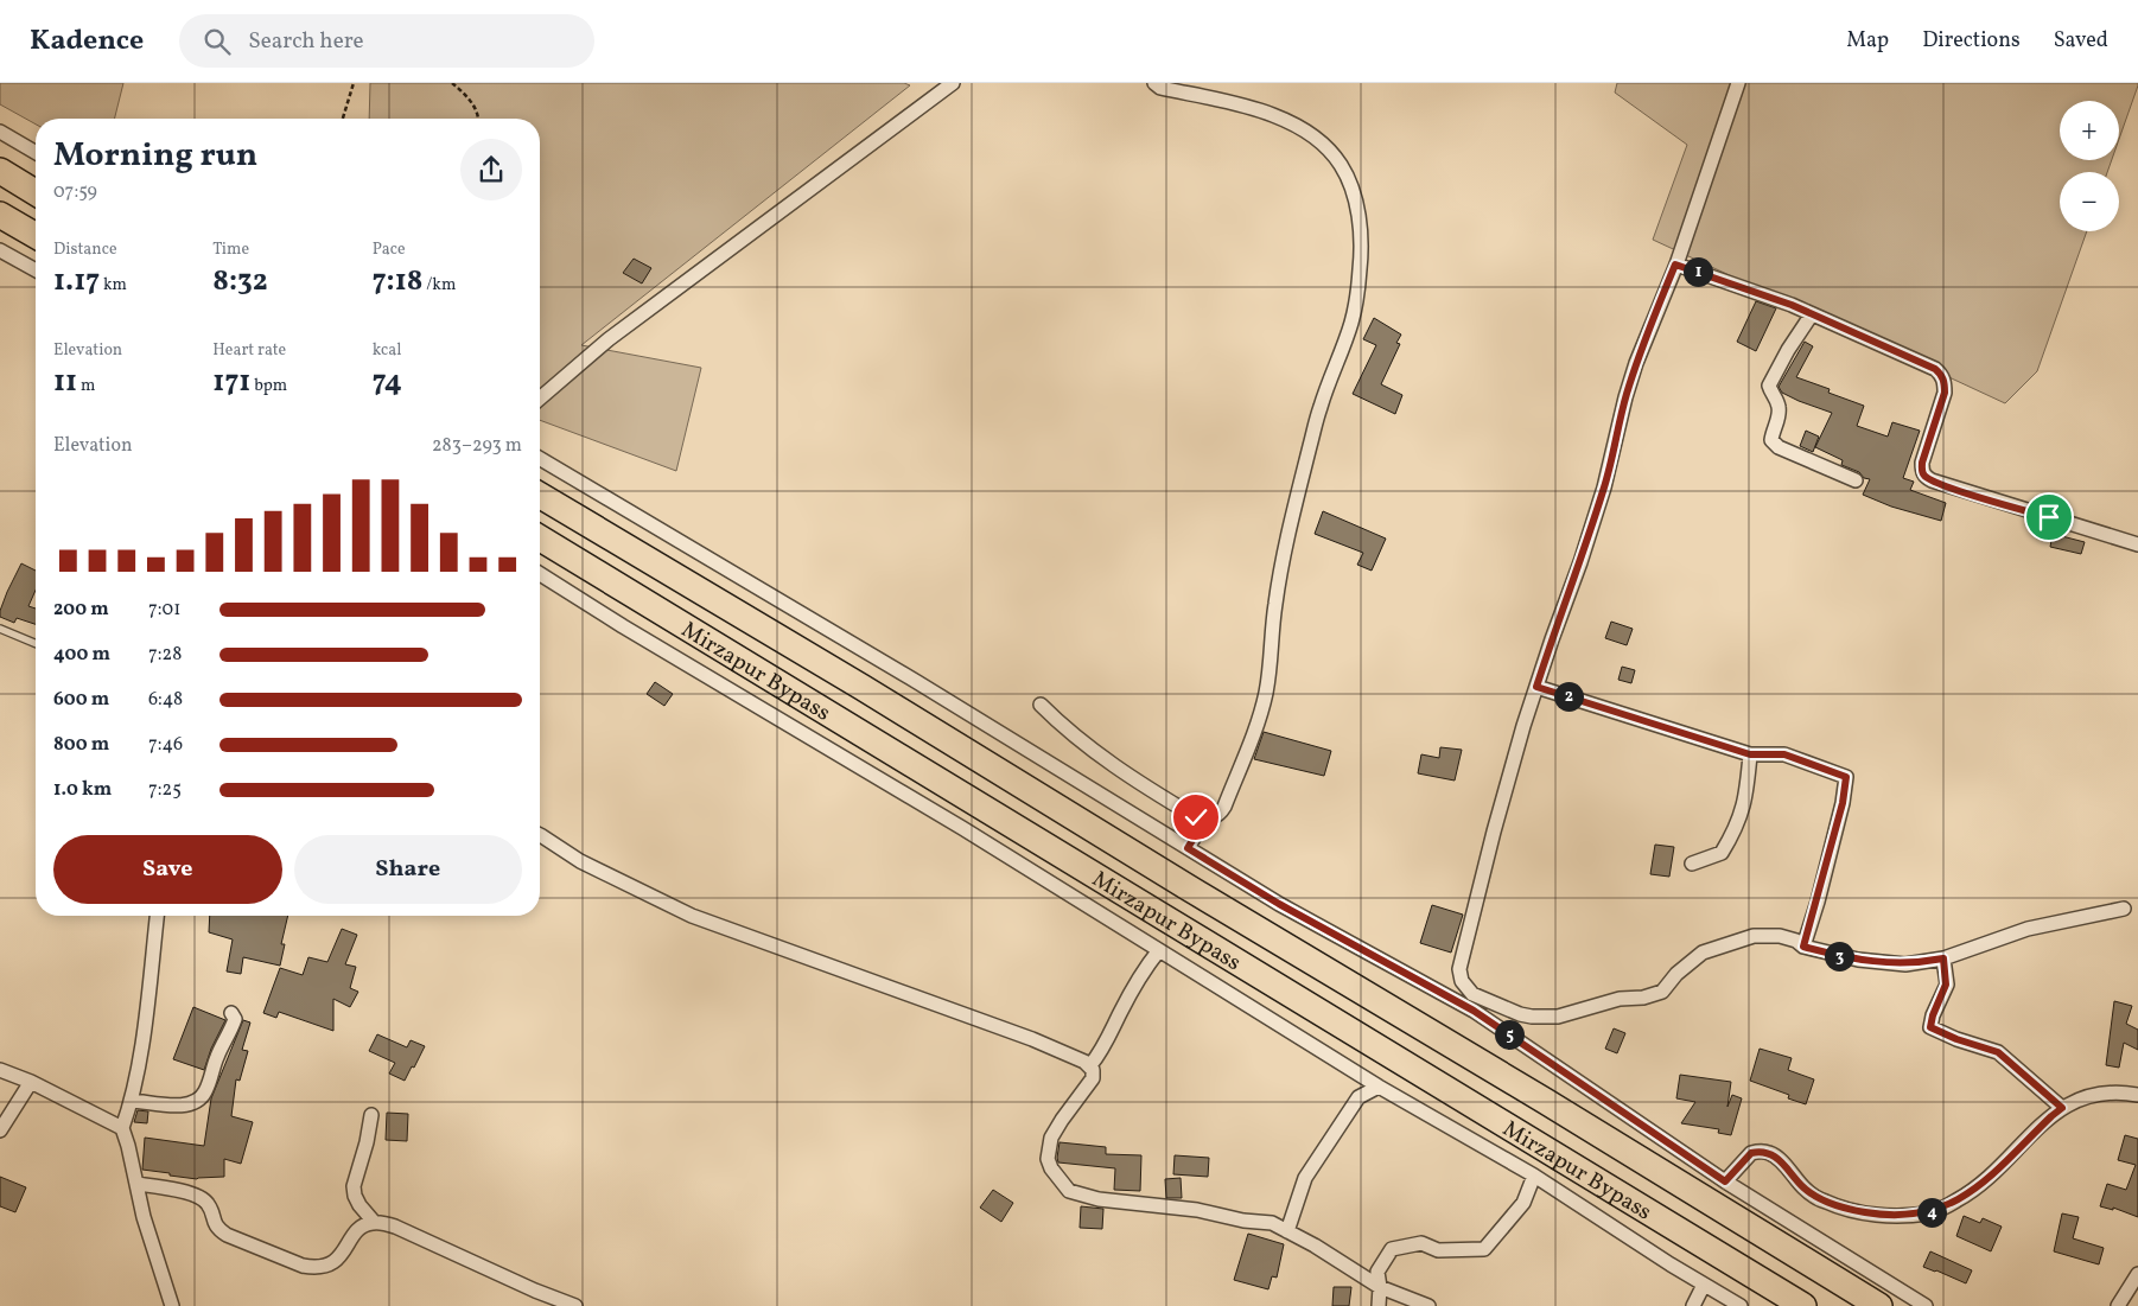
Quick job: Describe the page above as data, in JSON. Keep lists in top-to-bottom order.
{
  "streets": {
    "highway": ["Mirzapur Bypass"]
  },
  "page": {
    "header": "Kadence",
    "search": "Search here",
    "nav": ["Map", "Directions", "Saved"],
    "map_buttons": ["+", "−"],
    "heading": ["Morning run", "07:59"],
    "stats": [
      ["Distance", "1.17 km"],
      ["Time", "8:32"],
      ["Pace", "7:18 /km"],
      ["Elevation", "11 m"],
      ["Heart rate", "171 bpm"],
      ["kcal", "74"]
    ],
    "pins": [
      "1",
      "2",
      "3",
      "5",
      "4"
    ],
    "chart": ["Elevation", "283–293 m"],
    "list": [
      {
        "name": "200 m",
        "note": "7:01"
      },
      {
        "name": "400 m",
        "note": "7:28"
      },
      {
        "name": "600 m",
        "note": "6:48"
      },
      {
        "name": "800 m",
        "note": "7:46"
      },
      {
        "name": "1.0 km",
        "note": "7:25"
      }
    ],
    "buttons": ["Save", "Share"]
  }
}
